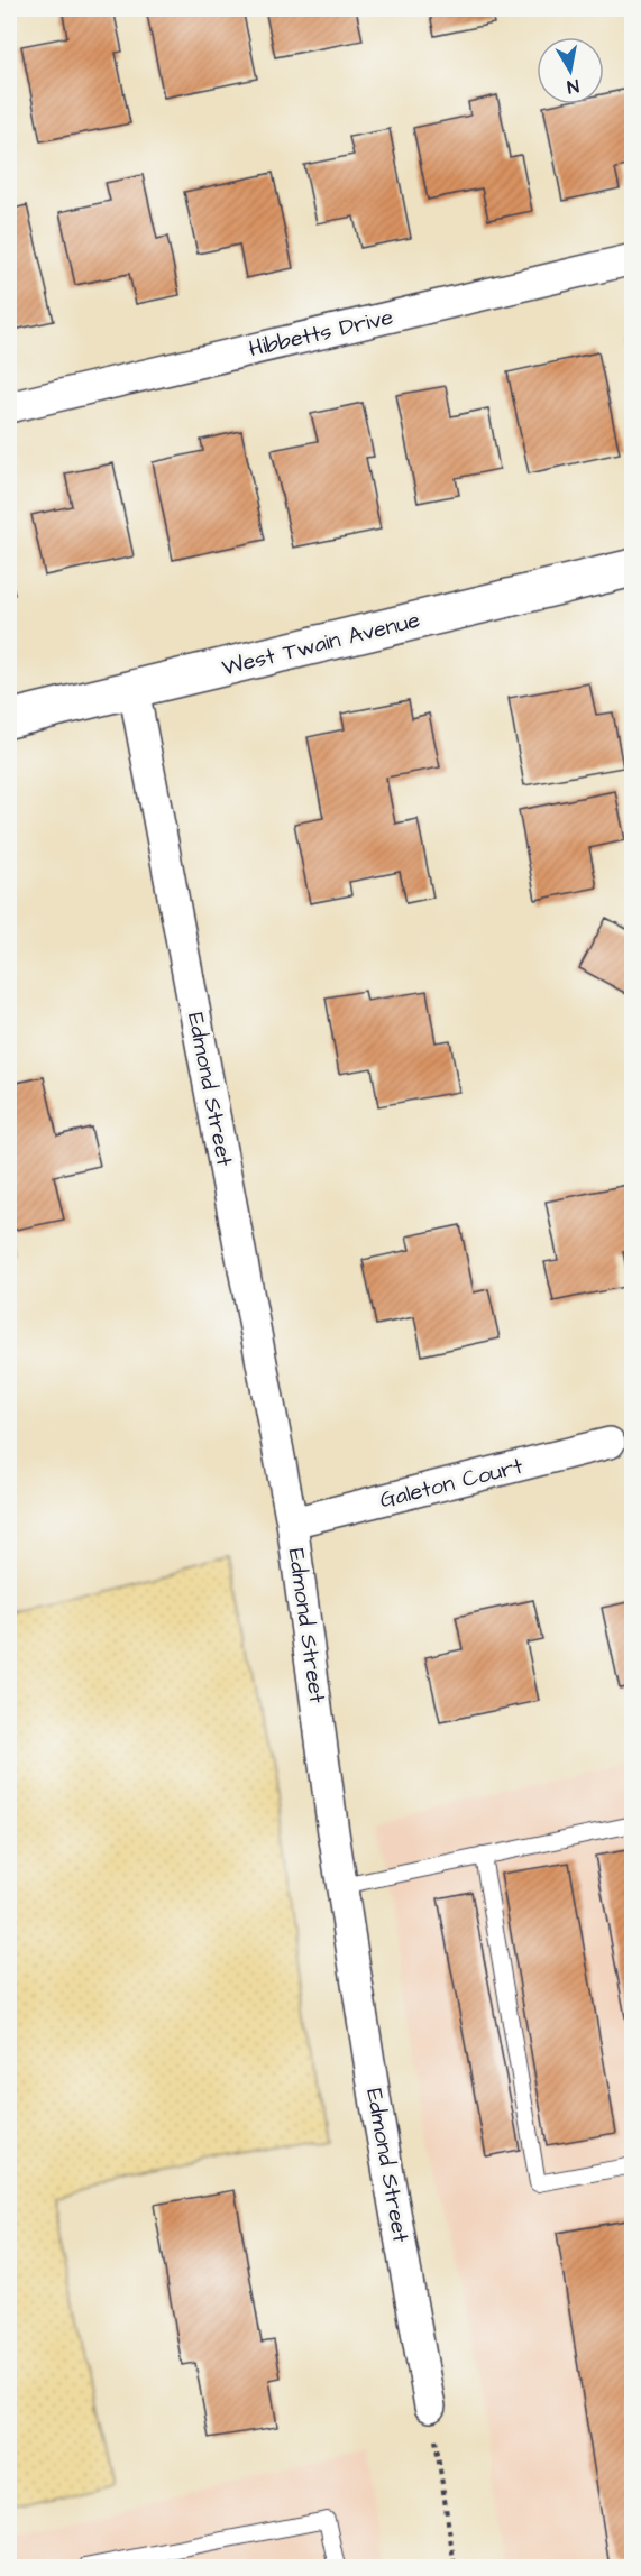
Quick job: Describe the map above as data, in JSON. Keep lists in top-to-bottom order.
{
  "streets": {
    "street": [
      "Hibbetts Drive",
      "West Twain Avenue",
      "Edmond Street",
      "Galeton Court"
    ]
  },
  "crossings": [
    ["West Twain Avenue", "Edmond Street"],
    ["Edmond Street", "Galeton Court"]
  ],
  "north": "bottom"
}
